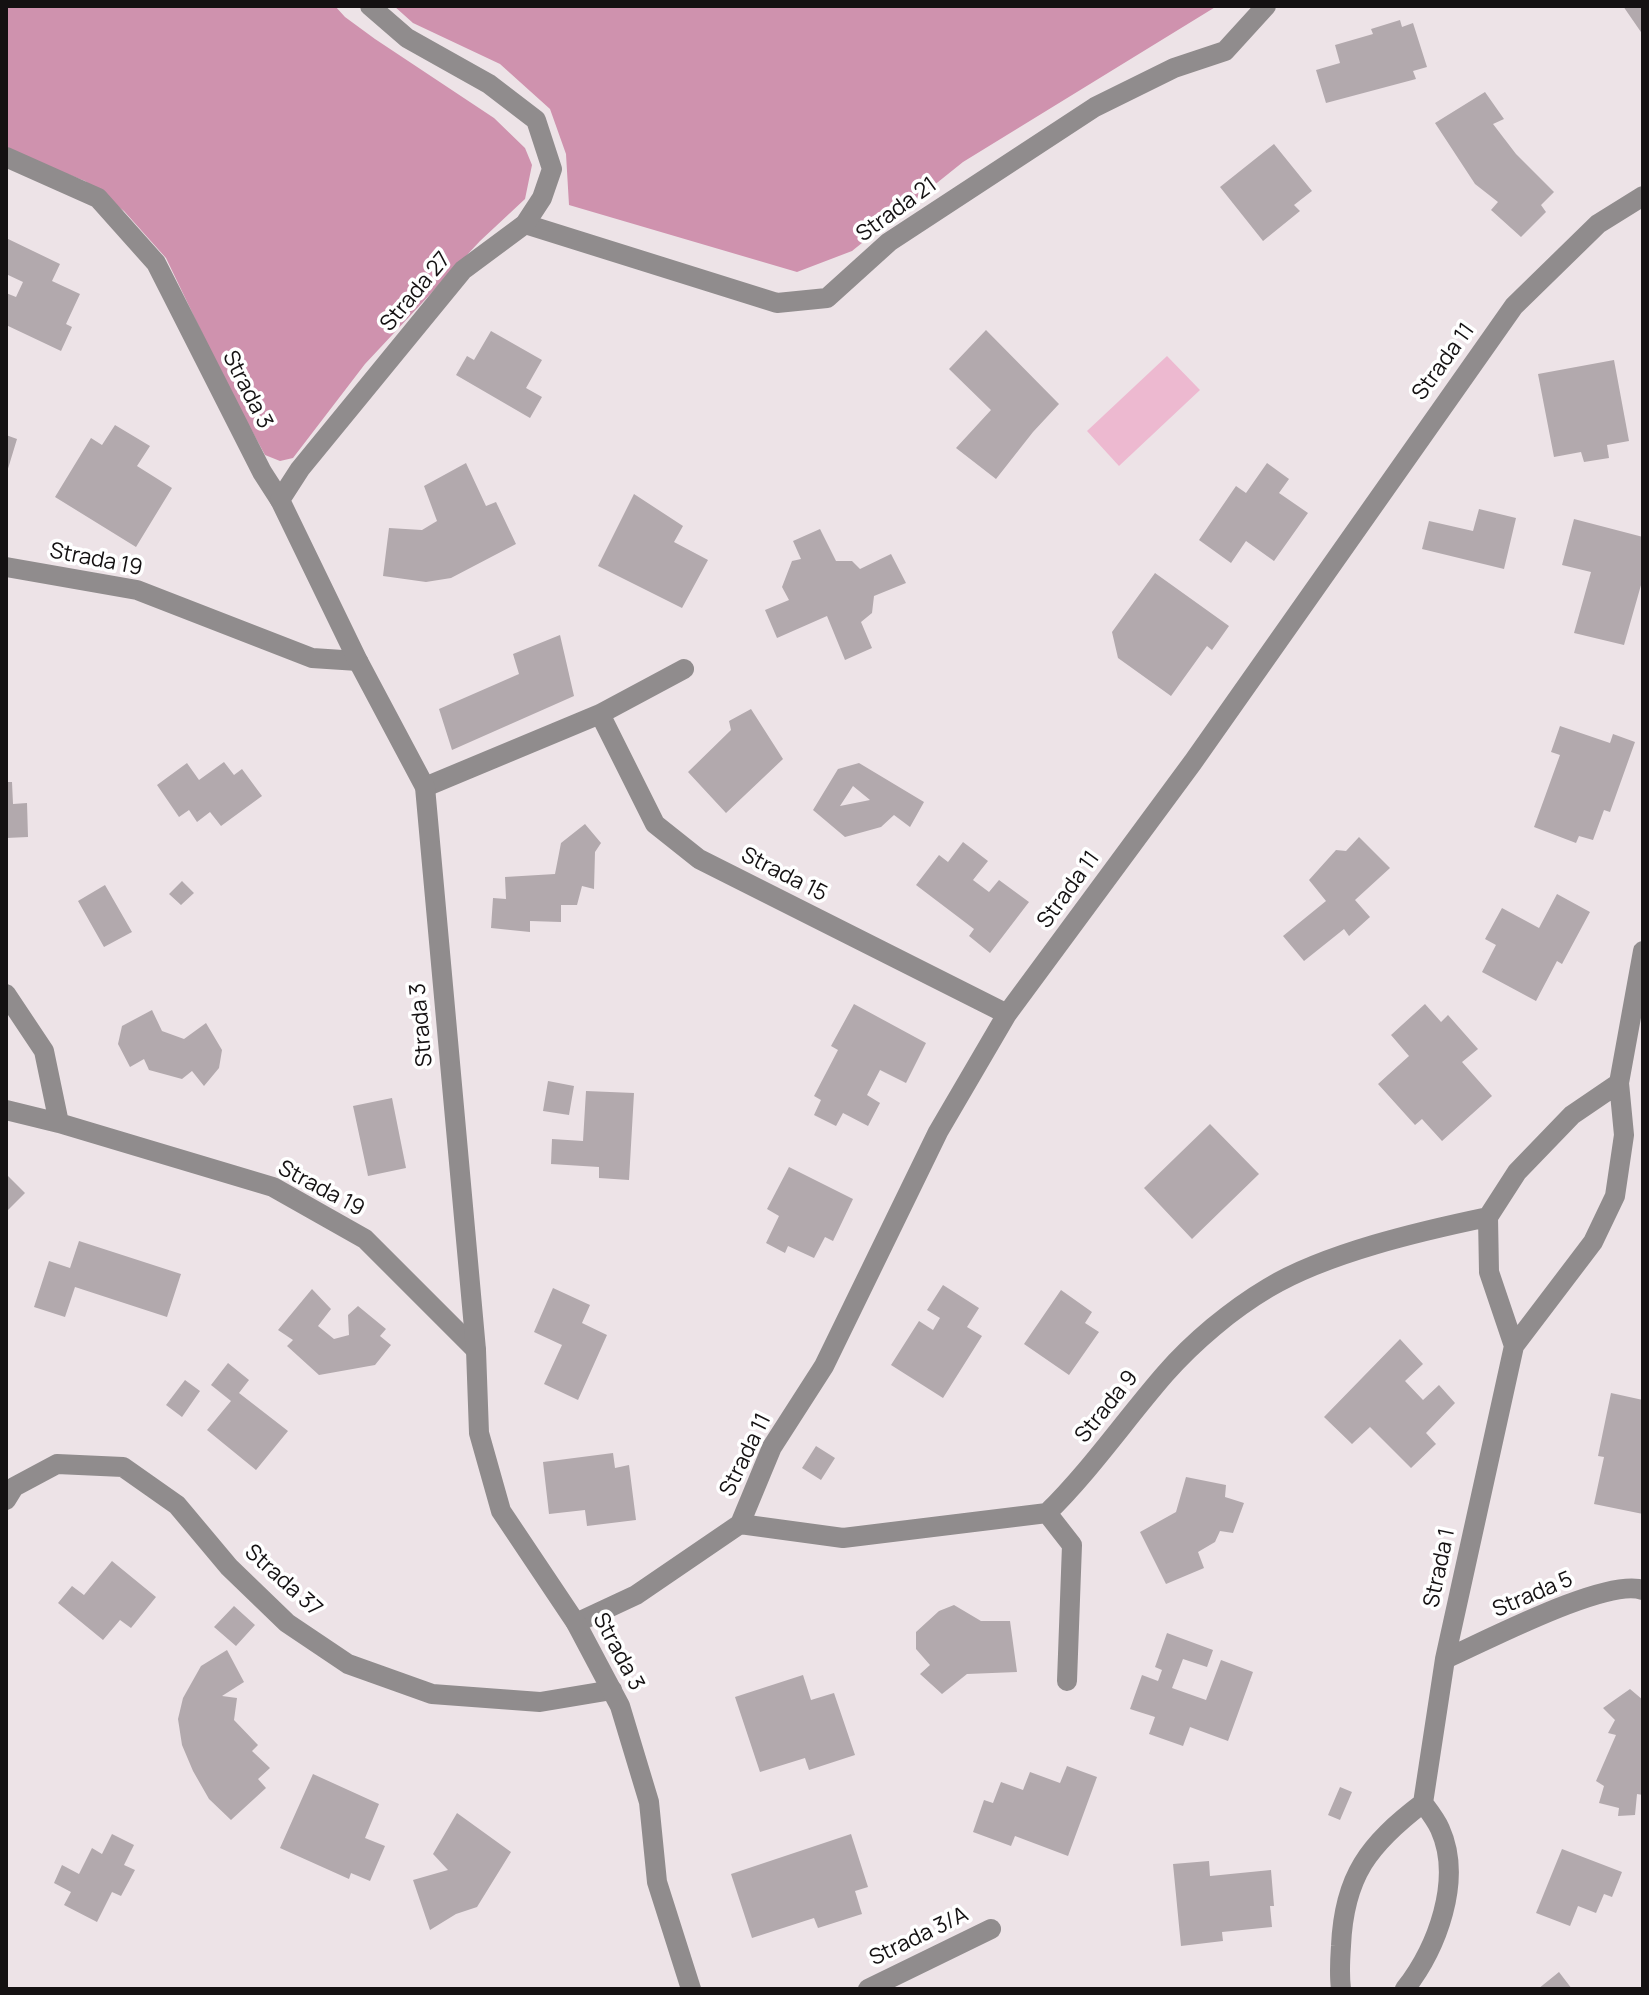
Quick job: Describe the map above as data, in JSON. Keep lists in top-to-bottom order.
{
  "streets": {
    "street": [
      "Strada 21",
      "Strada 27",
      "Strada 11",
      "Strada 3",
      "Strada 19",
      "Strada 15",
      "Strada 9",
      "Strada 1",
      "Strada 37",
      "Strada 5",
      "Strada 3/A"
    ]
  },
  "crossings": [
    ["Strada 21", "Strada 27"],
    ["Strada 27", "Strada 3"],
    ["Strada 11", "Strada 3"],
    ["Strada 11", "Strada 15"],
    ["Strada 3", "Strada 19"],
    ["Strada 3", "Strada 37"],
    ["Strada 1", "Strada 5"]
  ]
}
